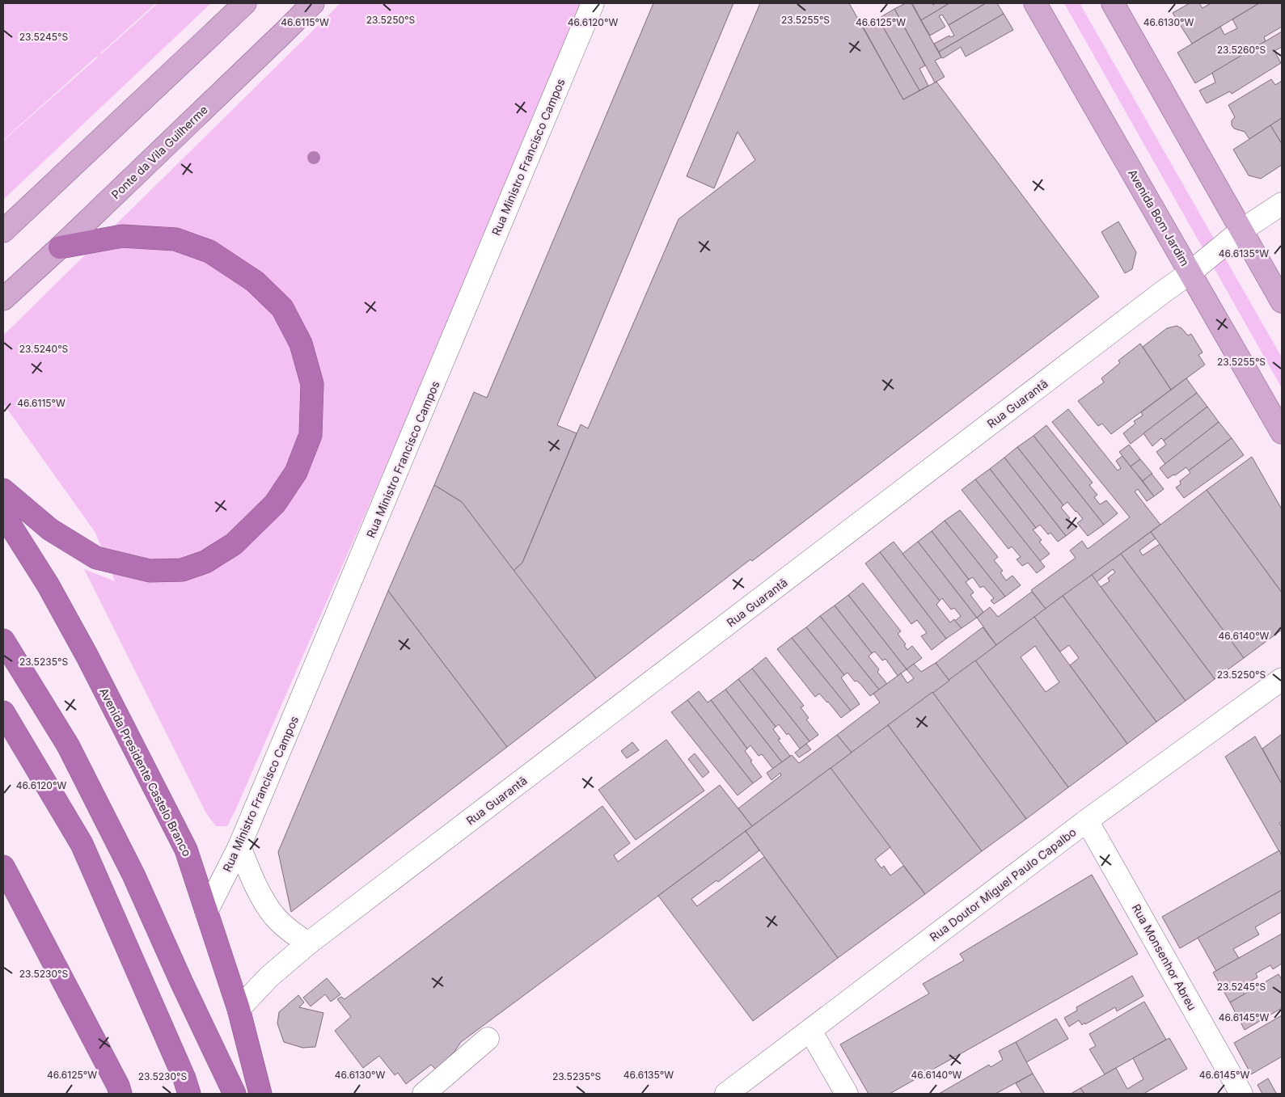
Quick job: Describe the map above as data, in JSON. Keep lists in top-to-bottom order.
{
  "streets": {
    "highway": ["Avenida Presidente Castelo Branco"],
    "main road": ["Ponte da Vila Guilherme", "Avenida Bom Jardim"],
    "street": [
      "Rua Ministro Francisco Campos",
      "Rua Guarantã",
      "Rua Doutor Miguel Paulo Capalbo",
      "Rua Monsenhor Abreu"
    ]
  },
  "crossings": [
    ["Rua Ministro Francisco Campos", "Avenida Presidente Castelo Branco"],
    ["Avenida Bom Jardim", "Rua Guarantã"],
    ["Rua Guarantã", "Avenida Presidente Castelo Branco"],
    ["Rua Doutor Miguel Paulo Capalbo", "Rua Monsenhor Abreu"]
  ],
  "coordinates": [
    "23.5250°S",
    "23.5255°S",
    "46.6115°W",
    "46.6120°W",
    "46.6125°W",
    "46.6130°W",
    "23.5245°S",
    "23.5260°S",
    "46.6135°W",
    "23.5240°S",
    "46.6140°W",
    "23.5235°S",
    "23.5230°S",
    "46.6145°W"
  ]
}
